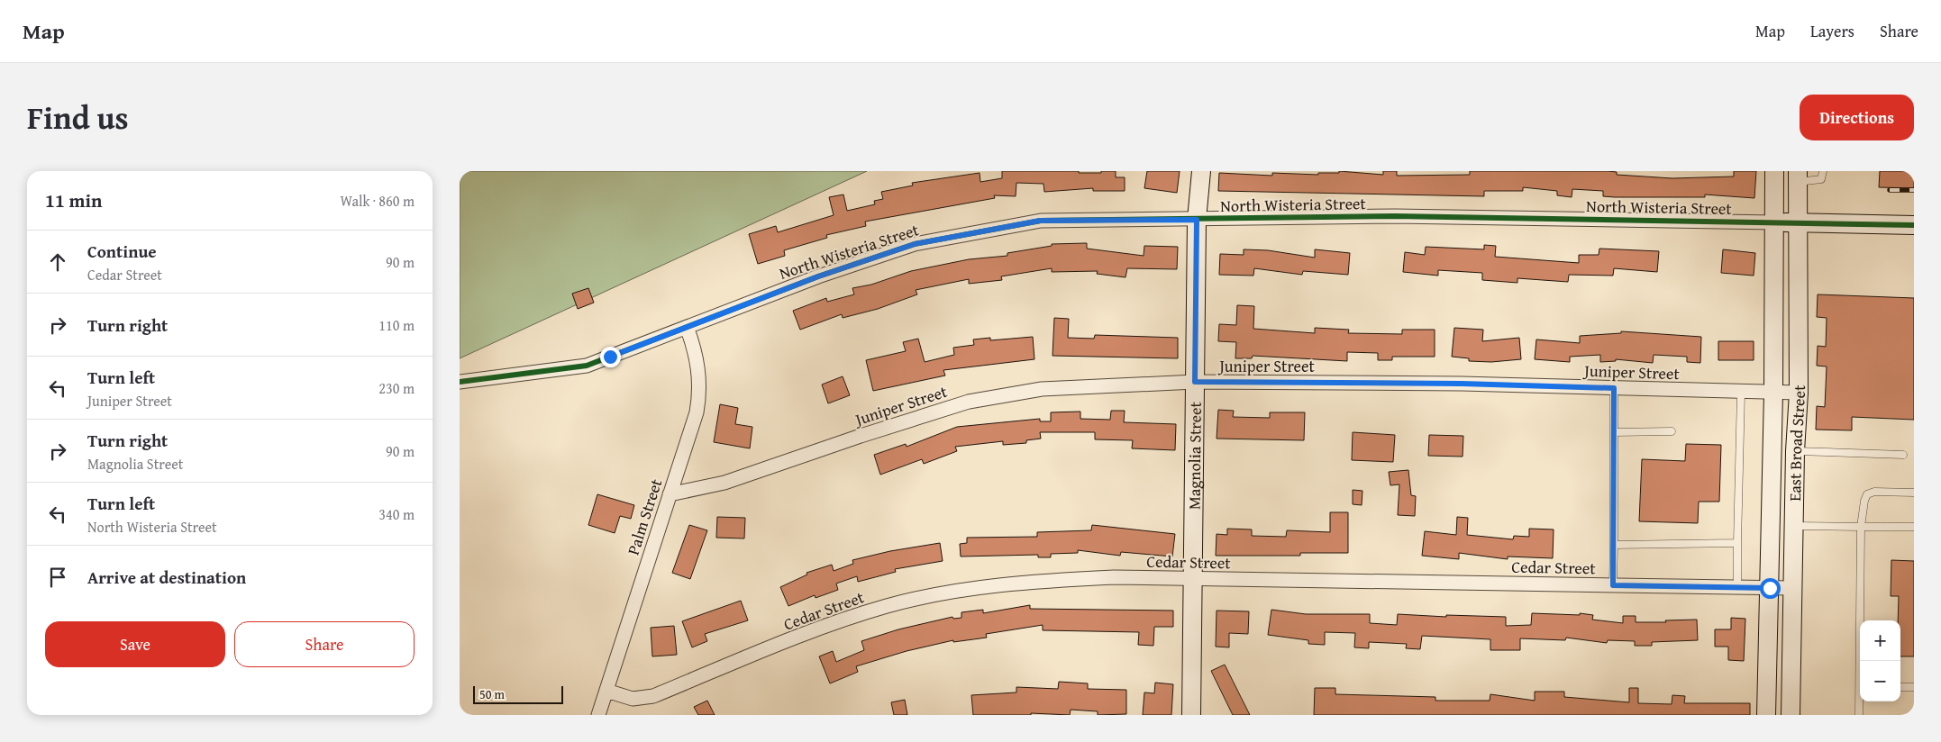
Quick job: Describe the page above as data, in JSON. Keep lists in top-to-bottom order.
{
  "streets": {
    "main road": ["East Broad Street", "Magnolia Street"],
    "street": [
      "North Wisteria Street",
      "Juniper Street",
      "Palm Street",
      "Cedar Street"
    ]
  },
  "crossings": [
    ["North Wisteria Street", "East Broad Street"],
    ["North Wisteria Street", "Magnolia Street"],
    ["North Wisteria Street", "Palm Street"],
    ["Juniper Street", "East Broad Street"],
    ["Juniper Street", "Magnolia Street"],
    ["Juniper Street", "Palm Street"],
    ["East Broad Street", "Cedar Street"],
    ["Magnolia Street", "Cedar Street"],
    ["Palm Street", "Cedar Street"]
  ],
  "scale_bar": "50 m",
  "page": {
    "header": "Map",
    "nav": ["Map", "Layers", "Share"],
    "title": "Find us",
    "buttons": [
      "Directions",
      ["Save", "Share"]
    ],
    "heading": ["11 min", "Walk · 860 m"],
    "list": [
      ["Continue", "Cedar Street", "90 m"],
      ["Turn right", "110 m"],
      ["Turn left", "Juniper Street", "230 m"],
      ["Turn right", "Magnolia Street", "90 m"],
      ["Turn left", "North Wisteria Street", "340 m"],
      "Arrive at destination"
    ],
    "map_buttons": ["+", "−"],
    "scale": "50 m"
  }
}
